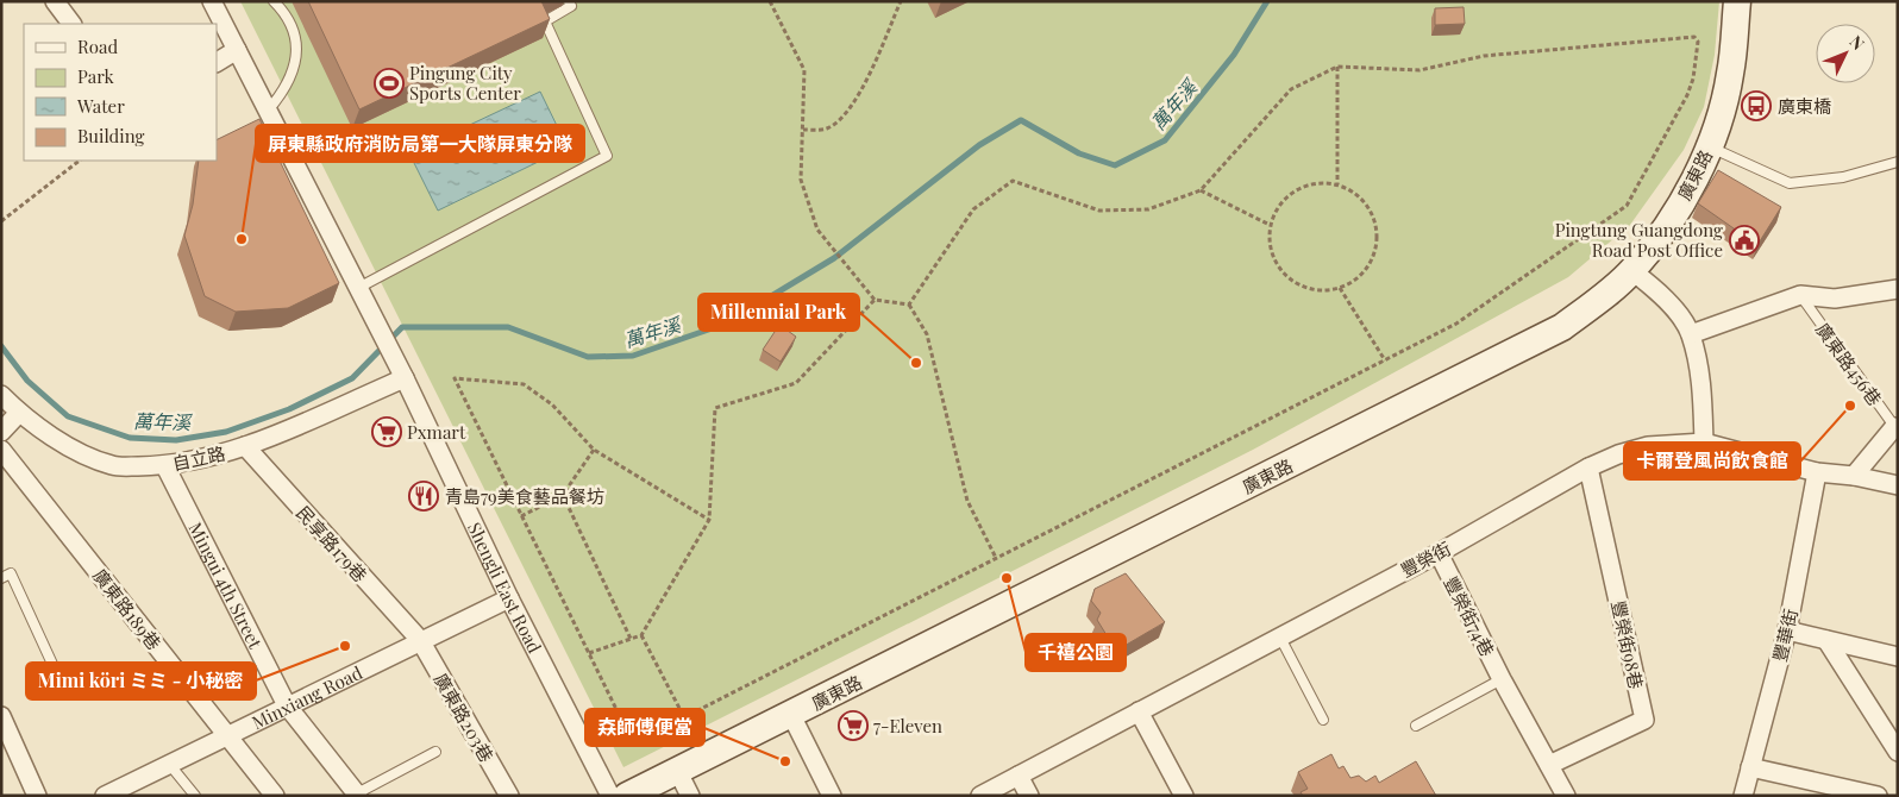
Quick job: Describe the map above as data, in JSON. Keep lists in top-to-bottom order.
{
  "streets": {
    "street": [
      "廣東路",
      "廣東路456巷",
      "自立路",
      "民享路179巷",
      "豐榮街",
      "Mingui 4th Street",
      "Shengli East Road",
      "廣東路189巷",
      "豐榮街74巷",
      "豐華街",
      "豐榮街98巷",
      "Minxiang Road",
      "廣東路203巷"
    ]
  },
  "crossings": [
    ["自立路", "民享路179巷"],
    ["自立路", "Mingui 4th Street"],
    ["自立路", "Shengli East Road"],
    ["民享路179巷", "Minxiang Road"],
    ["民享路179巷", "廣東路203巷"],
    ["豐榮街", "豐榮街74巷"],
    ["豐榮街", "豐華街"],
    ["豐榮街", "豐榮街98巷"],
    ["Mingui 4th Street", "Minxiang Road"],
    ["Shengli East Road", "Minxiang Road"],
    ["廣東路189巷", "Minxiang Road"],
    ["豐榮街74巷", "豐榮街98巷"],
    ["Minxiang Road", "廣東路203巷"]
  ],
  "water": ["萬年溪"],
  "places": {
    "sports": ["Pingung City Sports Center"],
    "bus stop": ["廣東橋"],
    "other": [
      "屏東縣政府消防局第一大隊屏東分隊",
      "Millennial Park",
      "卡爾登風尚飲食館",
      "千禧公園",
      "Mimi köri ミミ - 小秘密",
      "𡘙師傅便當"
    ],
    "public building": ["Pingtung Guangdong Road Post Office"],
    "supermarket": ["Pxmart", "7-Eleven"],
    "restaurant": ["青島79美食藝品餐坊"]
  },
  "legend": [
    "Road",
    "Park",
    "Water",
    "Building"
  ],
  "north": "top right"
}
